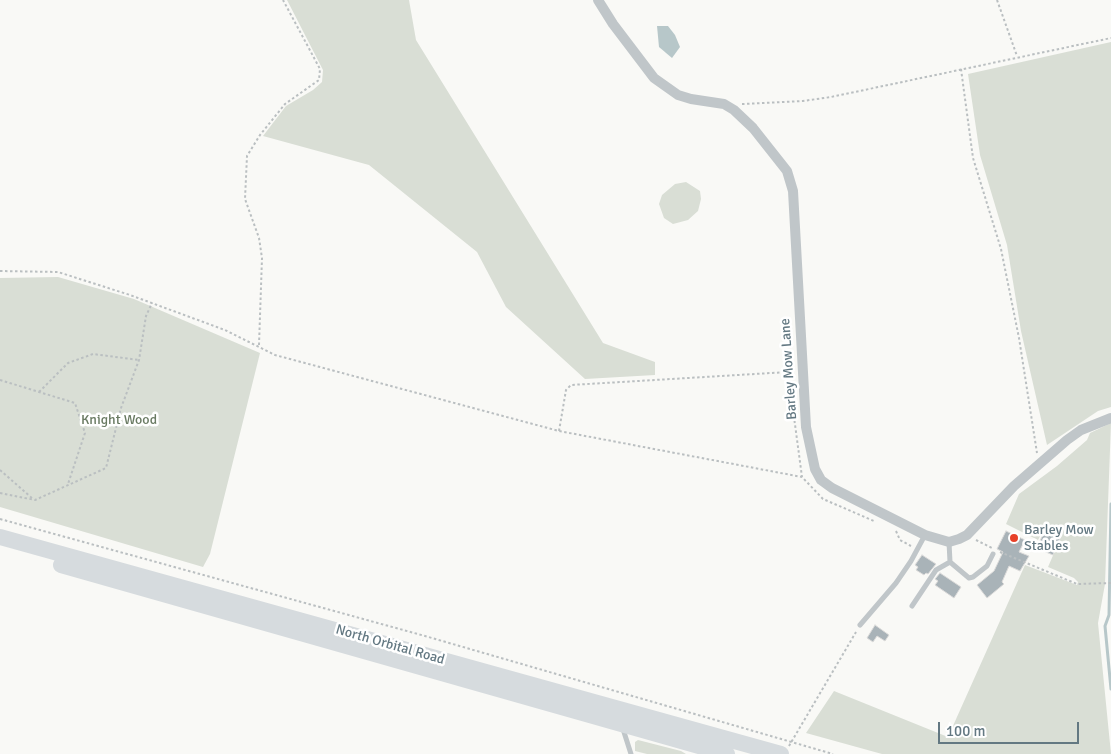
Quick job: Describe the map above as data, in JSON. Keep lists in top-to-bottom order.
{
  "streets": {
    "highway": ["North Orbital Road"],
    "street": ["Barley Mow Lane"]
  },
  "parks": ["Knight Wood"],
  "places": ["Barley Mow Stables"],
  "scale_bar": "100 m"
}
